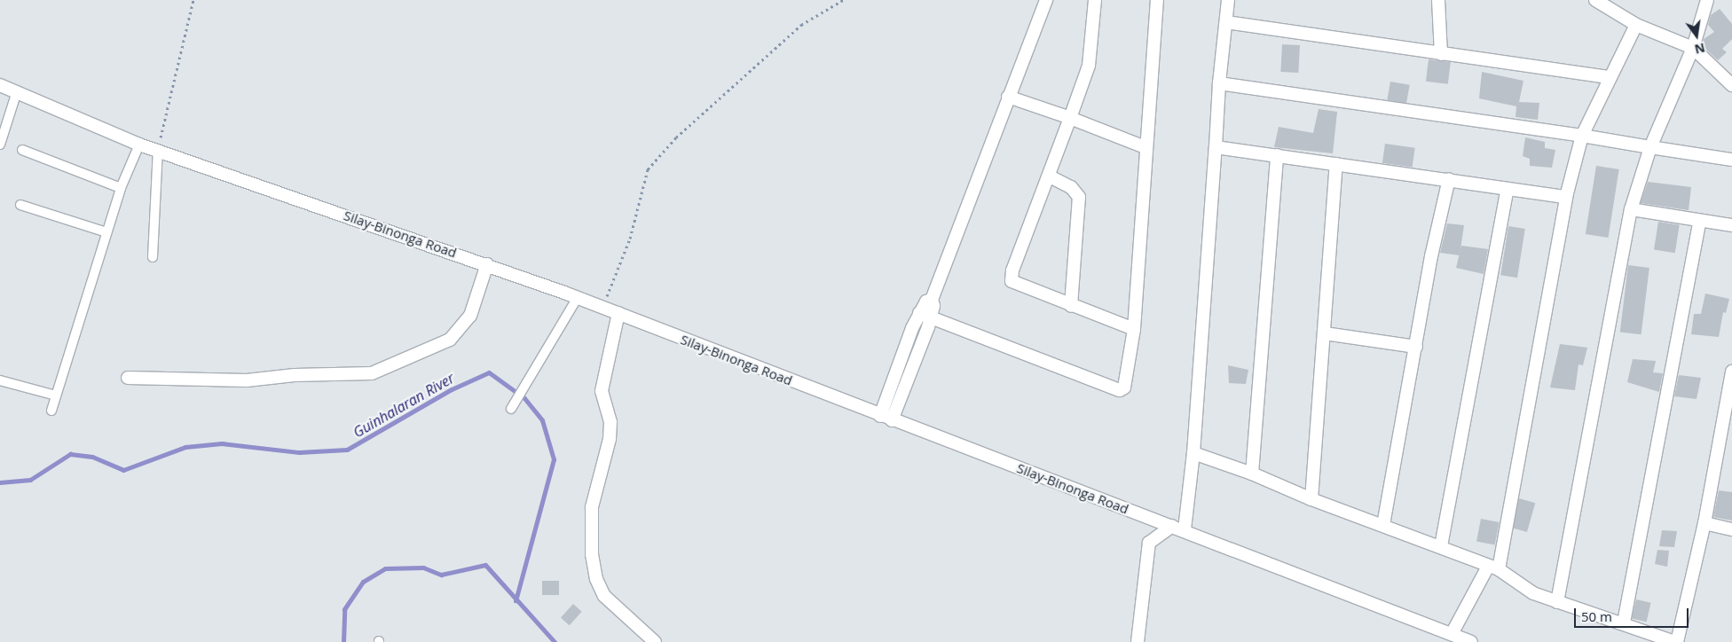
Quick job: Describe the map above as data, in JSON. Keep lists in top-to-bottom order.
{
  "streets": {
    "street": ["Silay-Binonga Road"]
  },
  "water": ["Guinhalaran River"],
  "scale_bar": "50 m",
  "north": "bottom"
}
